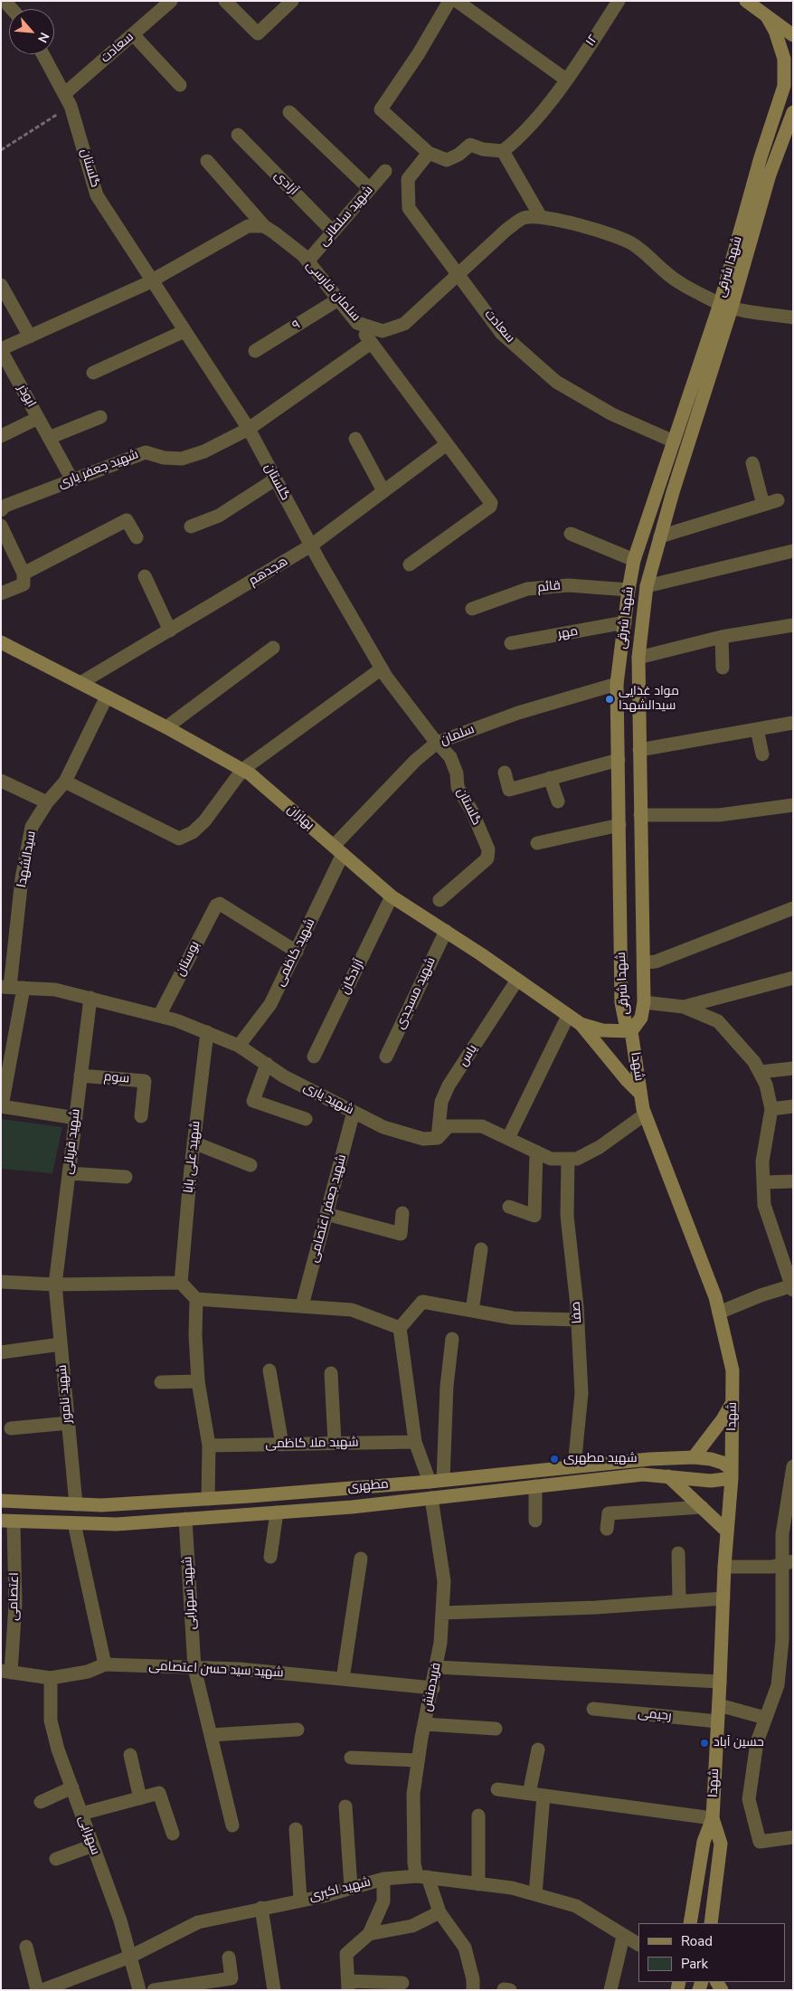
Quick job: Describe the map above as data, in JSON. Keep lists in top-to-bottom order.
{
  "streets": {
    "main road": [
      "شهدا شرقی",
      "بهاران",
      "شهدا",
      "مطهری"
    ],
    "street": [
      "۱۲",
      "سعادت",
      "گلستان",
      "آزادی",
      "شهید سلطانی",
      "سلمان فارسی",
      "۹",
      "ابوذر",
      "شهید جعفر یاری",
      "هجدهم",
      "قائم",
      "مهر",
      "سلمان",
      "سیدالشهدا",
      "شهید کاظمی",
      "بوستان",
      "آزادگان",
      "شهید مسجدی",
      "یاس",
      "سوم",
      "شهید یاری",
      "شهید قربانی",
      "شهید علی بابا",
      "شهید جعفر اعتصامی",
      "صفا",
      "شهید نامور",
      "شهید ملا کاظمی",
      "شهید سهرابی",
      "اعتصامی",
      "شهید سید حسن اعتصامی",
      "فریدمنش",
      "رحیمی",
      "سهرابی",
      "شهید اکبری"
    ]
  },
  "crossings": [
    ["سعادت", "گلستان"],
    ["سعادت", "شهدا شرقی"],
    ["سعادت", "سلمان فارسی"],
    ["گلستان", "شهید جعفر یاری"],
    ["گلستان", "هجدهم"],
    ["گلستان", "سلمان"],
    ["آزادی", "شهید سلطانی"],
    ["شهید سلطانی", "سلمان فارسی"],
    ["شهدا شرقی", "سلمان فارسی"],
    ["شهدا شرقی", "قائم"],
    ["شهدا شرقی", "مهر"],
    ["شهدا شرقی", "سلمان"],
    ["شهدا شرقی", "شهدا"],
    ["سلمان فارسی", "۹"],
    ["ابوذر", "شهید جعفر یاری"],
    ["هجدهم", "بهاران"],
    ["سلمان", "بهاران"],
    ["سلمان", "شهید کاظمی"],
    ["بهاران", "سیدالشهدا"],
    ["بهاران", "شهید کاظمی"],
    ["بهاران", "آزادگان"],
    ["بهاران", "شهید مسجدی"],
    ["بهاران", "یاس"],
    ["سیدالشهدا", "شهید یاری"],
    ["شهید کاظمی", "بوستان"],
    ["شهید کاظمی", "شهید یاری"],
    ["بوستان", "شهید یاری"],
    ["یاس", "شهید یاری"],
    ["شهدا", "مطهری"],
    ["شهدا", "رحیمی"],
    ["سوم", "شهید قربانی"],
    ["شهید یاری", "شهید قربانی"],
    ["شهید یاری", "شهید علی بابا"],
    ["شهید یاری", "شهید جعفر اعتصامی"],
    ["شهید قربانی", "شهید نامور"],
    ["صفا", "مطهری"],
    ["شهید نامور", "مطهری"],
    ["مطهری", "شهید سهرابی"],
    ["مطهری", "اعتصامی"],
    ["مطهری", "فریدمنش"],
    ["شهید سهرابی", "شهید سید حسن اعتصامی"],
    ["اعتصامی", "شهید سید حسن اعتصامی"],
    ["شهید سید حسن اعتصامی", "فریدمنش"],
    ["شهید سید حسن اعتصامی", "سهرابی"],
    ["فریدمنش", "شهید اکبری"],
    ["سهرابی", "شهید اکبری"]
  ],
  "places": ["مواد غذایی سیدالشهدا", "شهید مطهری", "حسین آباد"],
  "legend": ["Road", "Park"],
  "north": "bottom right"
}
